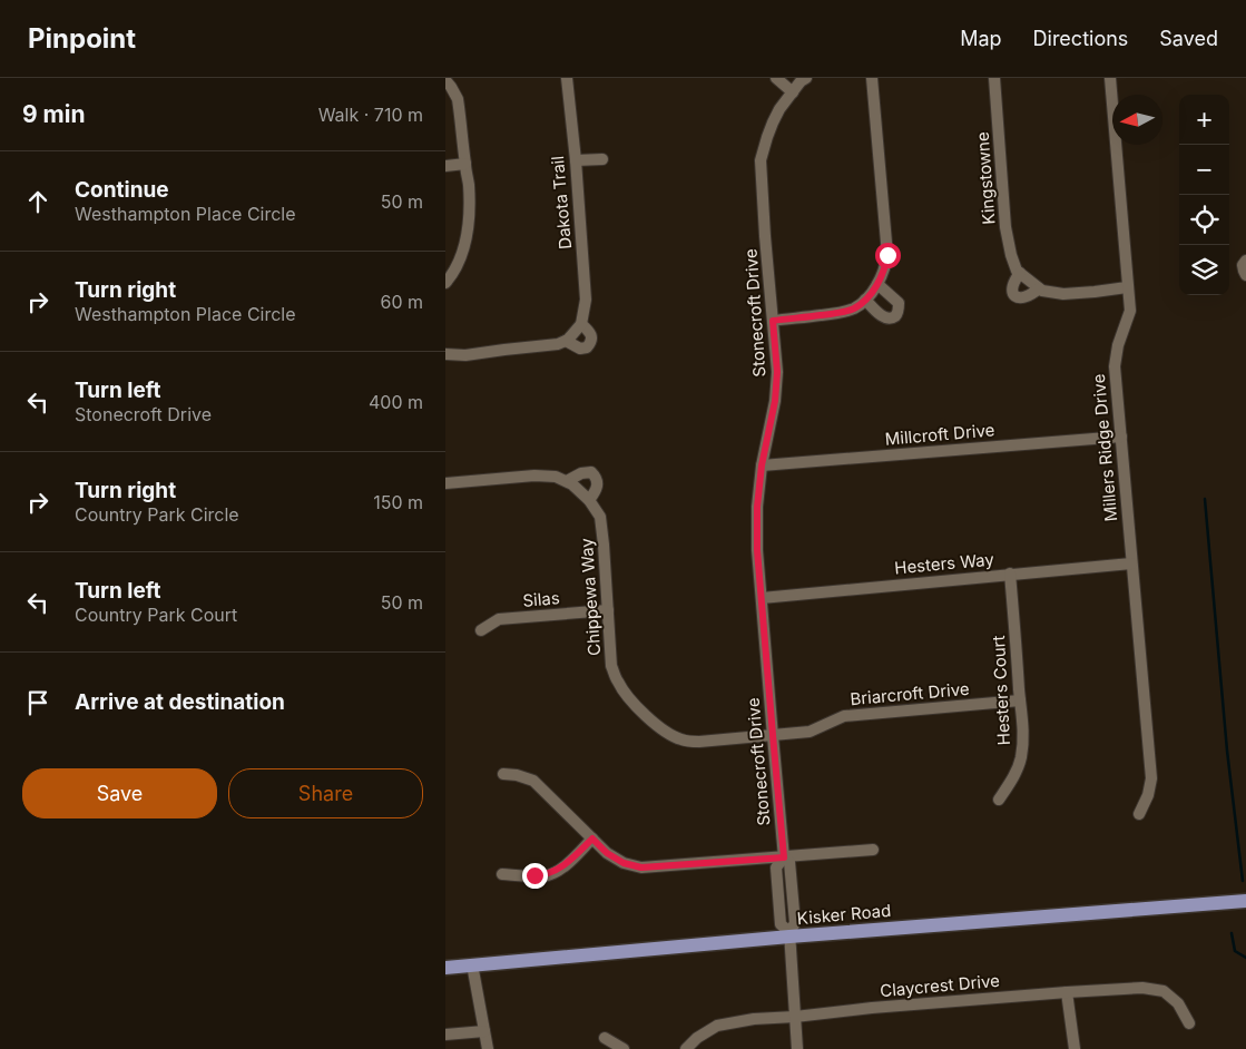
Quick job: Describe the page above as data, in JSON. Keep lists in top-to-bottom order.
{
  "streets": {
    "main road": ["Kisker Road"],
    "street": [
      "Kingstowne",
      "Dakota Trail",
      "Stonecroft Drive",
      "Millcroft Drive",
      "Millers Ridge Drive",
      "Hesters Way",
      "Chippewa Way",
      "Silas",
      "Hesters Court",
      "Briarcroft Drive",
      "Claycrest Drive"
    ]
  },
  "crossings": [
    ["Kingstowne", "Millers Ridge Drive"],
    ["Stonecroft Drive", "Millcroft Drive"],
    ["Stonecroft Drive", "Hesters Way"],
    ["Stonecroft Drive", "Chippewa Way"],
    ["Stonecroft Drive", "Briarcroft Drive"],
    ["Stonecroft Drive", "Kisker Road"],
    ["Stonecroft Drive", "Claycrest Drive"],
    ["Millcroft Drive", "Millers Ridge Drive"],
    ["Millers Ridge Drive", "Hesters Way"],
    ["Hesters Way", "Hesters Court"],
    ["Chippewa Way", "Silas"],
    ["Chippewa Way", "Briarcroft Drive"],
    ["Hesters Court", "Briarcroft Drive"]
  ],
  "north": "left",
  "page": {
    "header": "Pinpoint",
    "nav": ["Map", "Directions", "Saved"],
    "heading": ["9 min", "Walk · 710 m"],
    "map_buttons": ["+", "−"],
    "list": [
      ["Continue", "Westhampton Place Circle", "50 m"],
      ["Turn right", "Westhampton Place Circle", "60 m"],
      ["Turn left", "Stonecroft Drive", "400 m"],
      ["Turn right", "Country Park Circle", "150 m"],
      ["Turn left", "Country Park Court", "50 m"],
      "Arrive at destination"
    ],
    "buttons": ["Save", "Share"]
  }
}
